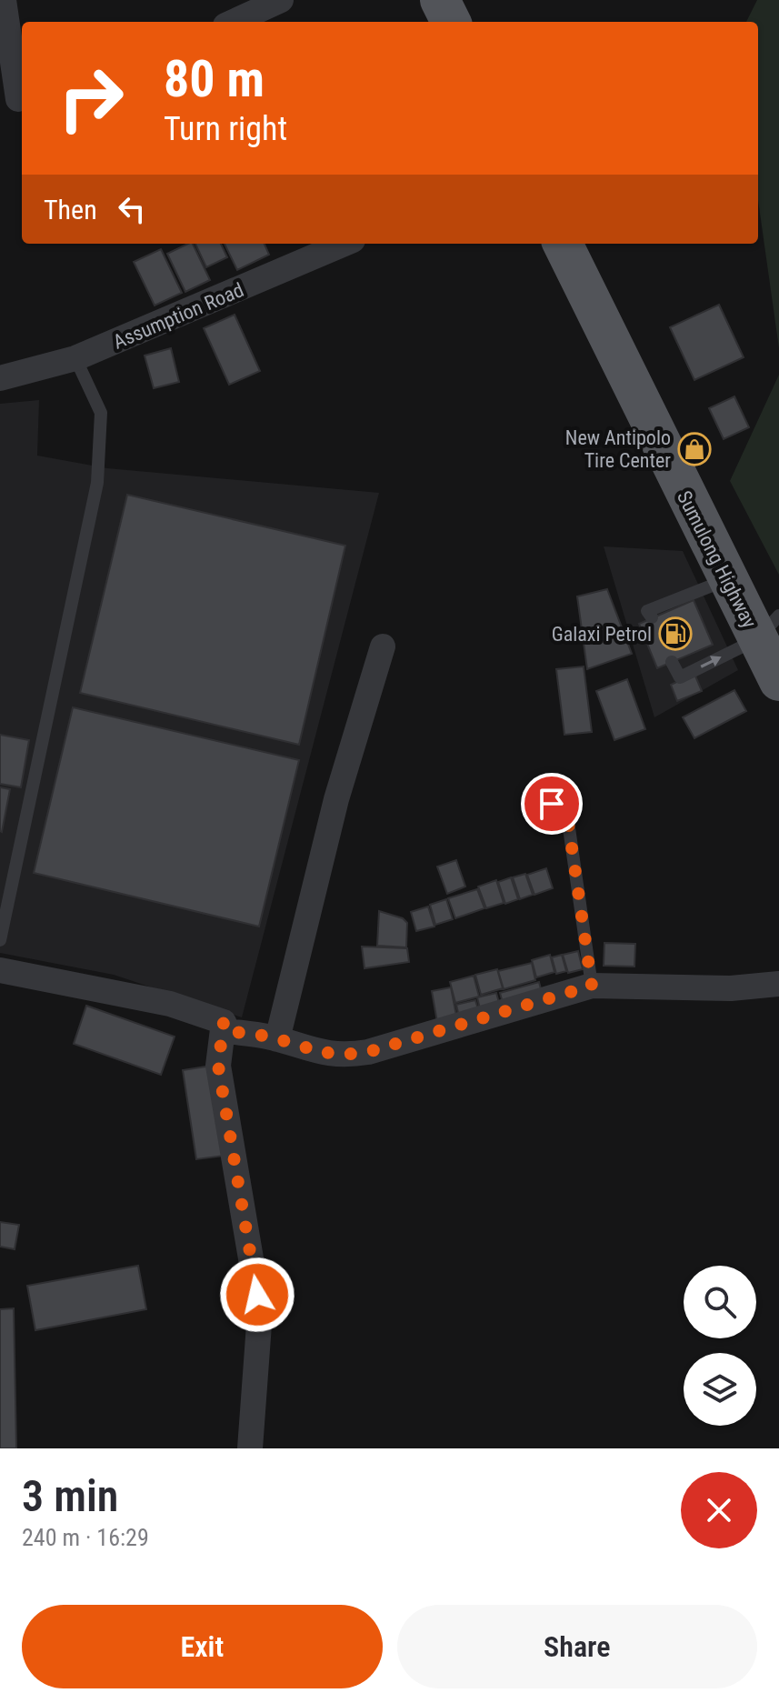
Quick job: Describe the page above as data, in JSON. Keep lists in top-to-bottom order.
{
  "streets": {
    "main road": ["Sumulong Highway"],
    "street": ["Assumption Road"]
  },
  "places": {
    "shop": ["New Antipolo Tire Center"],
    "fuel station": ["Galaxi Petrol"]
  },
  "page": {
    "turn": ["80 m", "Turn right"],
    "then": "Then",
    "heading": ["3 min", "240 m · 16:29"],
    "buttons": ["Exit", "Share"]
  }
}
